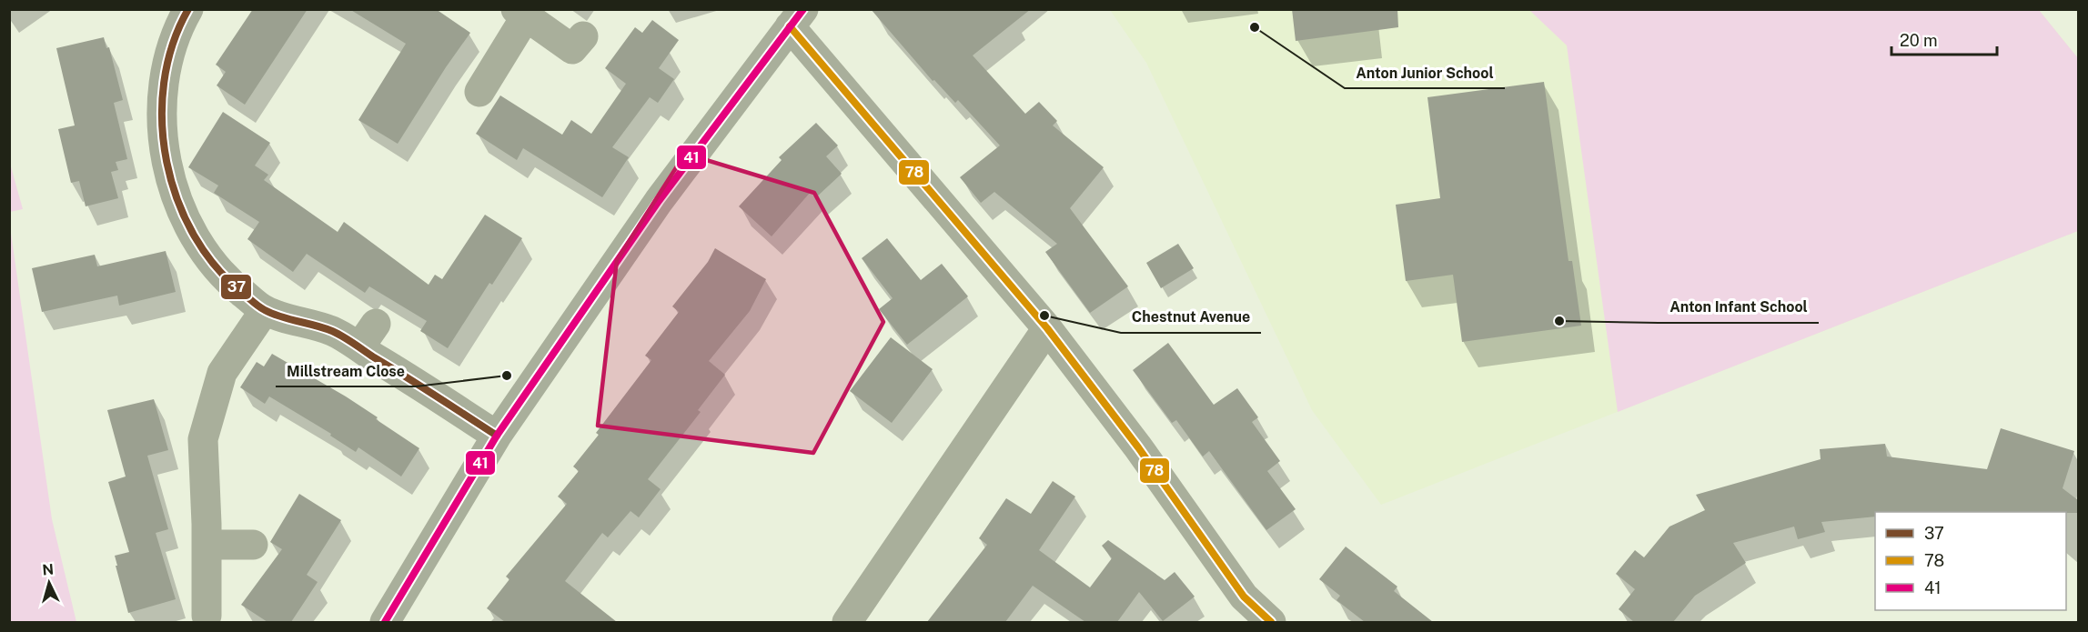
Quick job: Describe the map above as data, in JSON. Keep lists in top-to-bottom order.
{
  "places": [
    "Anton Junior School",
    "Chestnut Avenue",
    "Anton Infant School",
    "Millstream Close"
  ],
  "lines": ["transit line 37", "transit line 41", "transit line 78"],
  "legend": ["37", "78", "41"],
  "scale_bar": "20 m",
  "north": "top"
}
